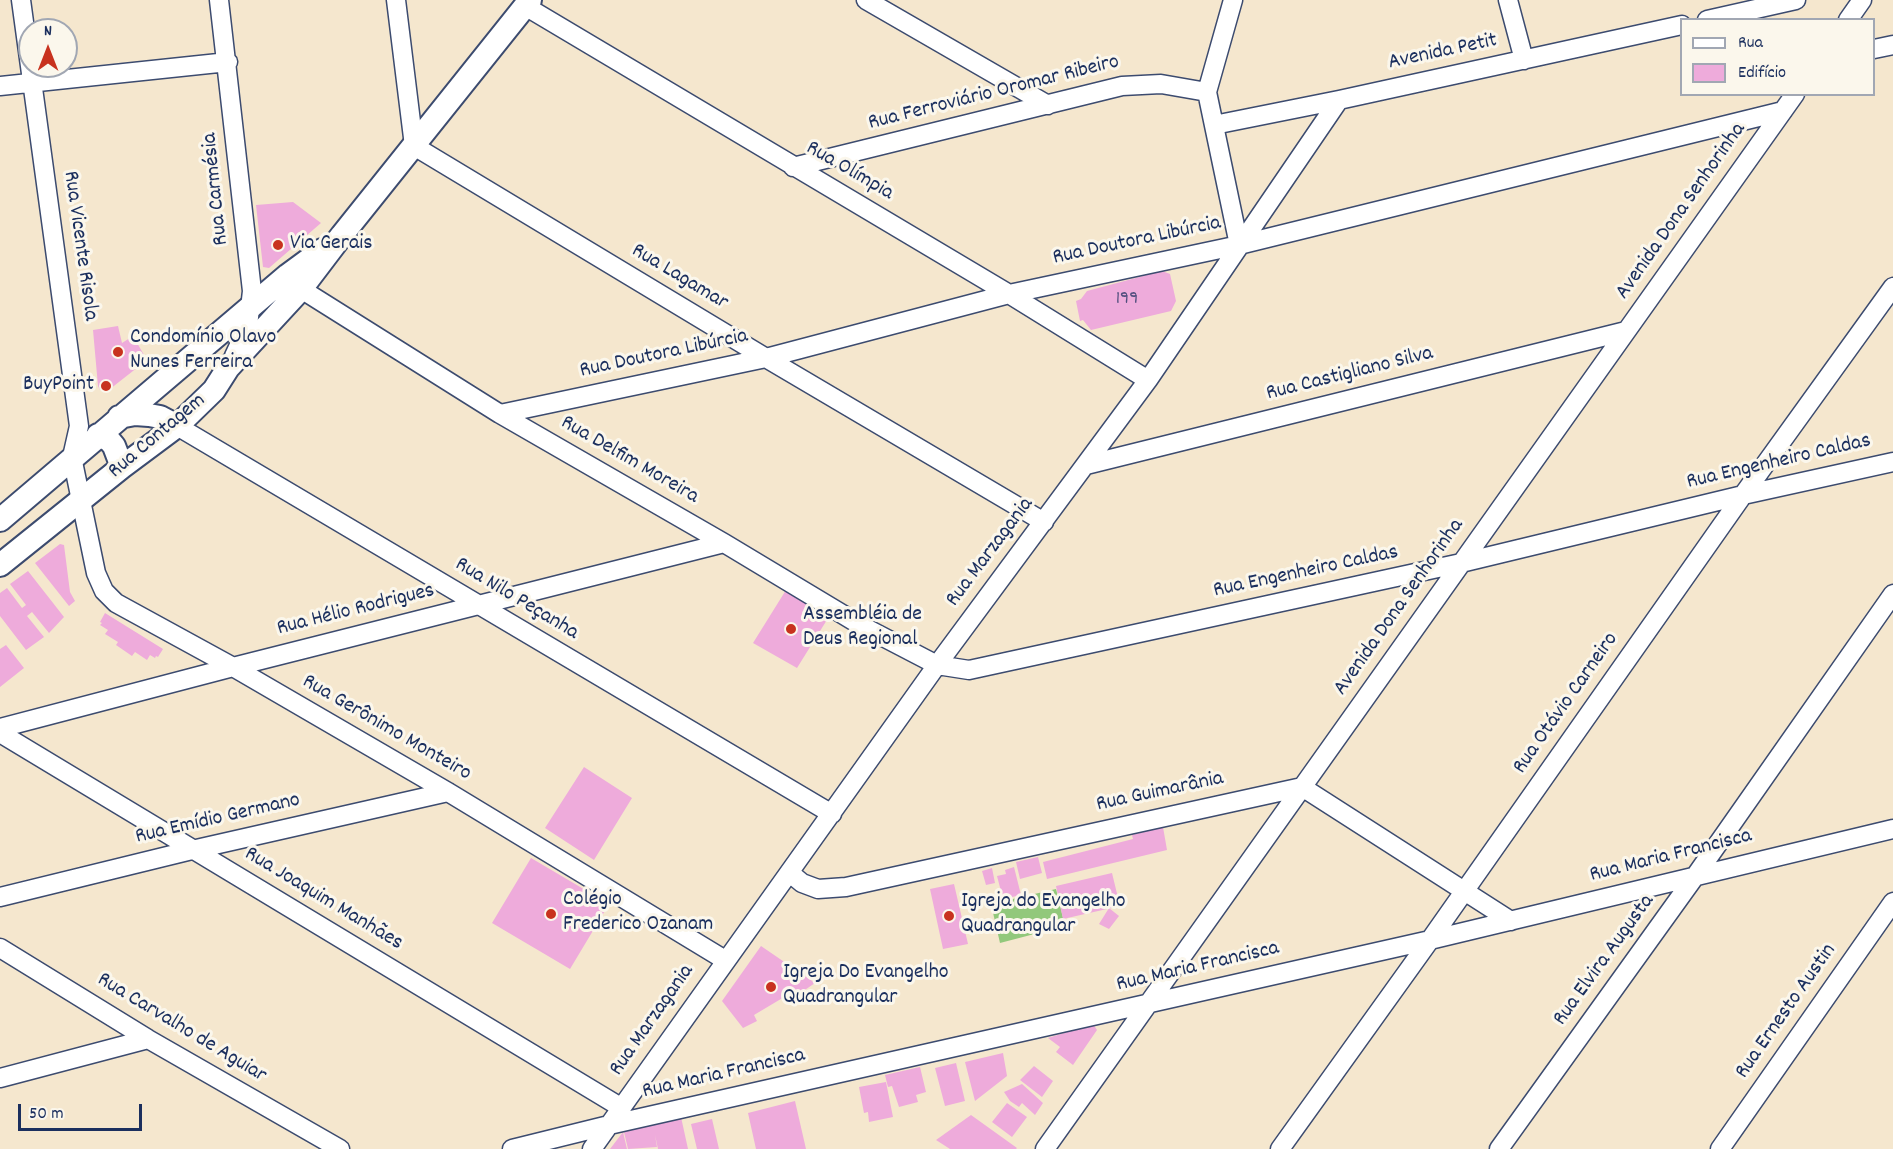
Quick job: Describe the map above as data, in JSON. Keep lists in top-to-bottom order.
{
  "streets": {
    "street": [
      "Avenida Petit",
      "Rua Ferroviário Oromar Ribeiro",
      "Rua Olímpia",
      "Rua Carmésia",
      "Avenida Dona Senhorinha",
      "Rua Doutora Libúrcia",
      "Rua Vicente Risola",
      "Rua Lagamar",
      "Rua Castigliano Silva",
      "Rua Contagem",
      "Rua Delfim Moreira",
      "Rua Engenheiro Caldas",
      "Rua Marzagania",
      "Rua Nilo Peçanha",
      "Rua Hélio Rodrigues",
      "Rua Otávio Carneiro",
      "Rua Gerônimo Monteiro",
      "Rua Guimarânia",
      "Rua Emídio Germano",
      "Rua Maria Francisca",
      "Rua Joaquim Manhães",
      "Rua Elvira Augusta",
      "Rua Ernesto Austin",
      "Rua Carvalho de Aguiar"
    ]
  },
  "crossings": [
    ["Avenida Petit", "Rua Marzagania"],
    ["Rua Ferroviário Oromar Ribeiro", "Rua Olímpia"],
    ["Rua Olímpia", "Rua Doutora Libúrcia"],
    ["Rua Olímpia", "Rua Contagem"],
    ["Rua Olímpia", "Rua Marzagania"],
    ["Rua Carmésia", "Rua Contagem"],
    ["Avenida Dona Senhorinha", "Rua Doutora Libúrcia"],
    ["Avenida Dona Senhorinha", "Rua Castigliano Silva"],
    ["Avenida Dona Senhorinha", "Rua Engenheiro Caldas"],
    ["Avenida Dona Senhorinha", "Rua Guimarânia"],
    ["Avenida Dona Senhorinha", "Rua Maria Francisca"],
    ["Rua Doutora Libúrcia", "Rua Lagamar"],
    ["Rua Doutora Libúrcia", "Rua Delfim Moreira"],
    ["Rua Doutora Libúrcia", "Rua Marzagania"],
    ["Rua Vicente Risola", "Rua Contagem"],
    ["Rua Vicente Risola", "Rua Gerônimo Monteiro"],
    ["Rua Lagamar", "Rua Contagem"],
    ["Rua Lagamar", "Rua Marzagania"],
    ["Rua Castigliano Silva", "Rua Marzagania"],
    ["Rua Contagem", "Rua Delfim Moreira"],
    ["Rua Contagem", "Rua Nilo Peçanha"],
    ["Rua Contagem", "Rua Gerônimo Monteiro"],
    ["Rua Delfim Moreira", "Rua Engenheiro Caldas"],
    ["Rua Delfim Moreira", "Rua Marzagania"],
    ["Rua Delfim Moreira", "Rua Hélio Rodrigues"],
    ["Rua Engenheiro Caldas", "Rua Marzagania"],
    ["Rua Engenheiro Caldas", "Rua Otávio Carneiro"],
    ["Rua Marzagania", "Rua Nilo Peçanha"],
    ["Rua Marzagania", "Rua Gerônimo Monteiro"],
    ["Rua Marzagania", "Rua Guimarânia"],
    ["Rua Marzagania", "Rua Maria Francisca"],
    ["Rua Marzagania", "Rua Joaquim Manhães"],
    ["Rua Nilo Peçanha", "Rua Hélio Rodrigues"],
    ["Rua Hélio Rodrigues", "Rua Gerônimo Monteiro"],
    ["Rua Otávio Carneiro", "Rua Maria Francisca"],
    ["Rua Gerônimo Monteiro", "Rua Emídio Germano"],
    ["Rua Emídio Germano", "Rua Joaquim Manhães"],
    ["Rua Maria Francisca", "Rua Elvira Augusta"]
  ],
  "places": [
    "Via Gerais",
    "Condomínio Olavo Nunes Ferreira",
    "BuyPoint",
    "Assembléia de Deus Regional",
    "Colégio Frederico Ozanam",
    "Igreja do Evangelho Quadrangular",
    "Igreja Do Evangelho Quadrangular"
  ],
  "house_numbers": ["199"],
  "legend": ["Rua", "Edifício"],
  "scale_bar": "50 m",
  "north": "top"
}
